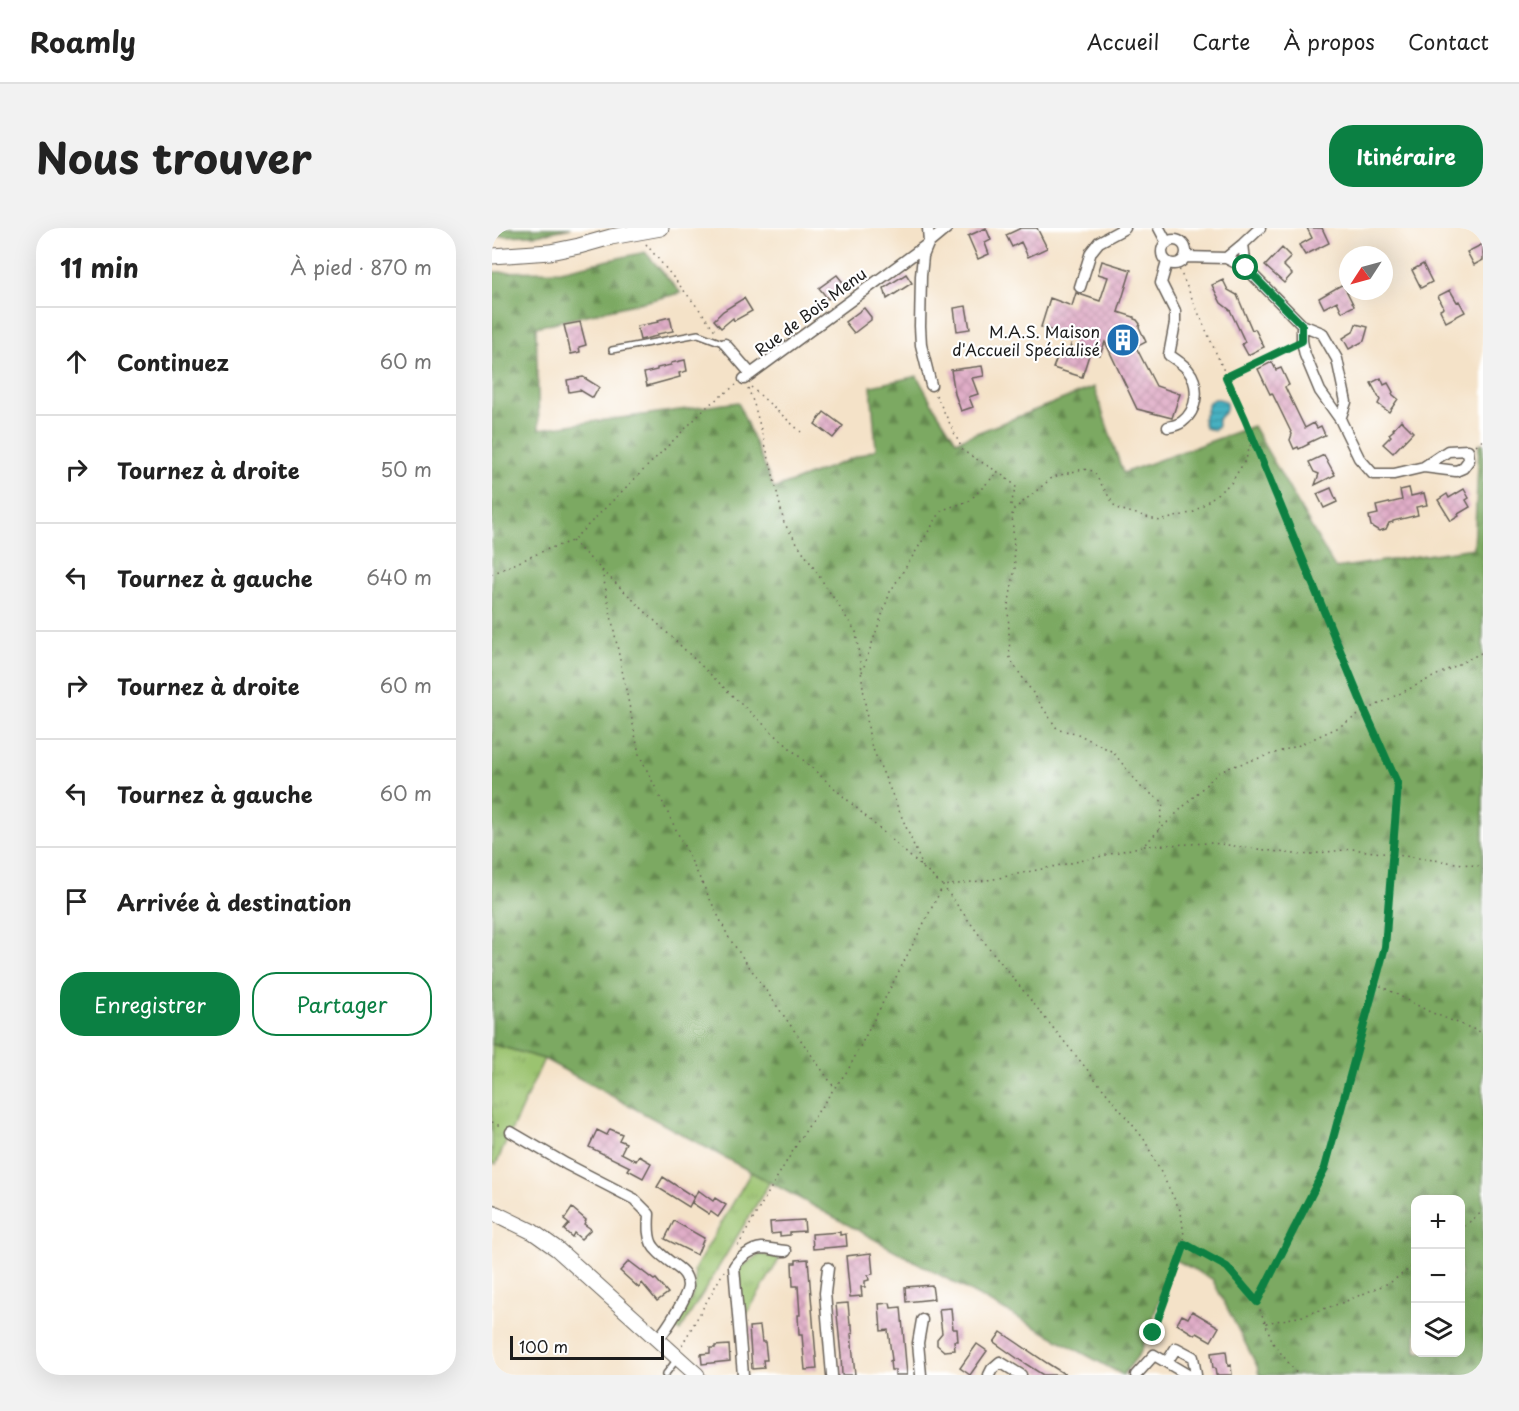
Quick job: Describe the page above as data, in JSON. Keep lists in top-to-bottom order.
{
  "streets": {
    "street": ["Rue de Bois Menu"]
  },
  "places": {
    "building": ["M.A.S. Maison d'Accueil Spécialisé"]
  },
  "scale_bar": "100 m",
  "north": "bottom left",
  "page": {
    "header": "Roamly",
    "nav": [
      "Accueil",
      "Carte",
      "À propos",
      "Contact"
    ],
    "title": "Nous trouver",
    "buttons": [
      "Itinéraire",
      ["Enregistrer", "Partager"]
    ],
    "heading": ["11 min", "À pied · 870 m"],
    "list": [
      ["Continuez", "60 m"],
      ["Tournez à droite", "50 m"],
      ["Tournez à gauche", "640 m"],
      ["Tournez à droite", "60 m"],
      ["Tournez à gauche", "60 m"],
      "Arrivée à destination"
    ],
    "map_buttons": ["+", "−"],
    "scale": "100 m"
  }
}
